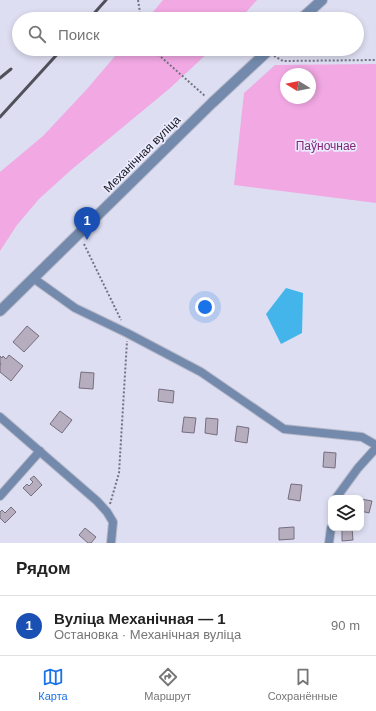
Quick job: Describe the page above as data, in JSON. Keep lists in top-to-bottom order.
{
  "streets": {
    "street": ["Механічная вуліца"]
  },
  "parks": ["Паўночнае"],
  "north": "left",
  "page": {
    "search": "Поиск",
    "pins": "1",
    "heading": "Рядом",
    "list": [
      {
        "mark": "1",
        "name": "Вуліца Механічная — 1",
        "note": "Остановка · Механічная вуліца",
        "value": "90 m"
      }
    ],
    "nav": ["Карта", "Маршрут", "Сохранённые"]
  }
}
